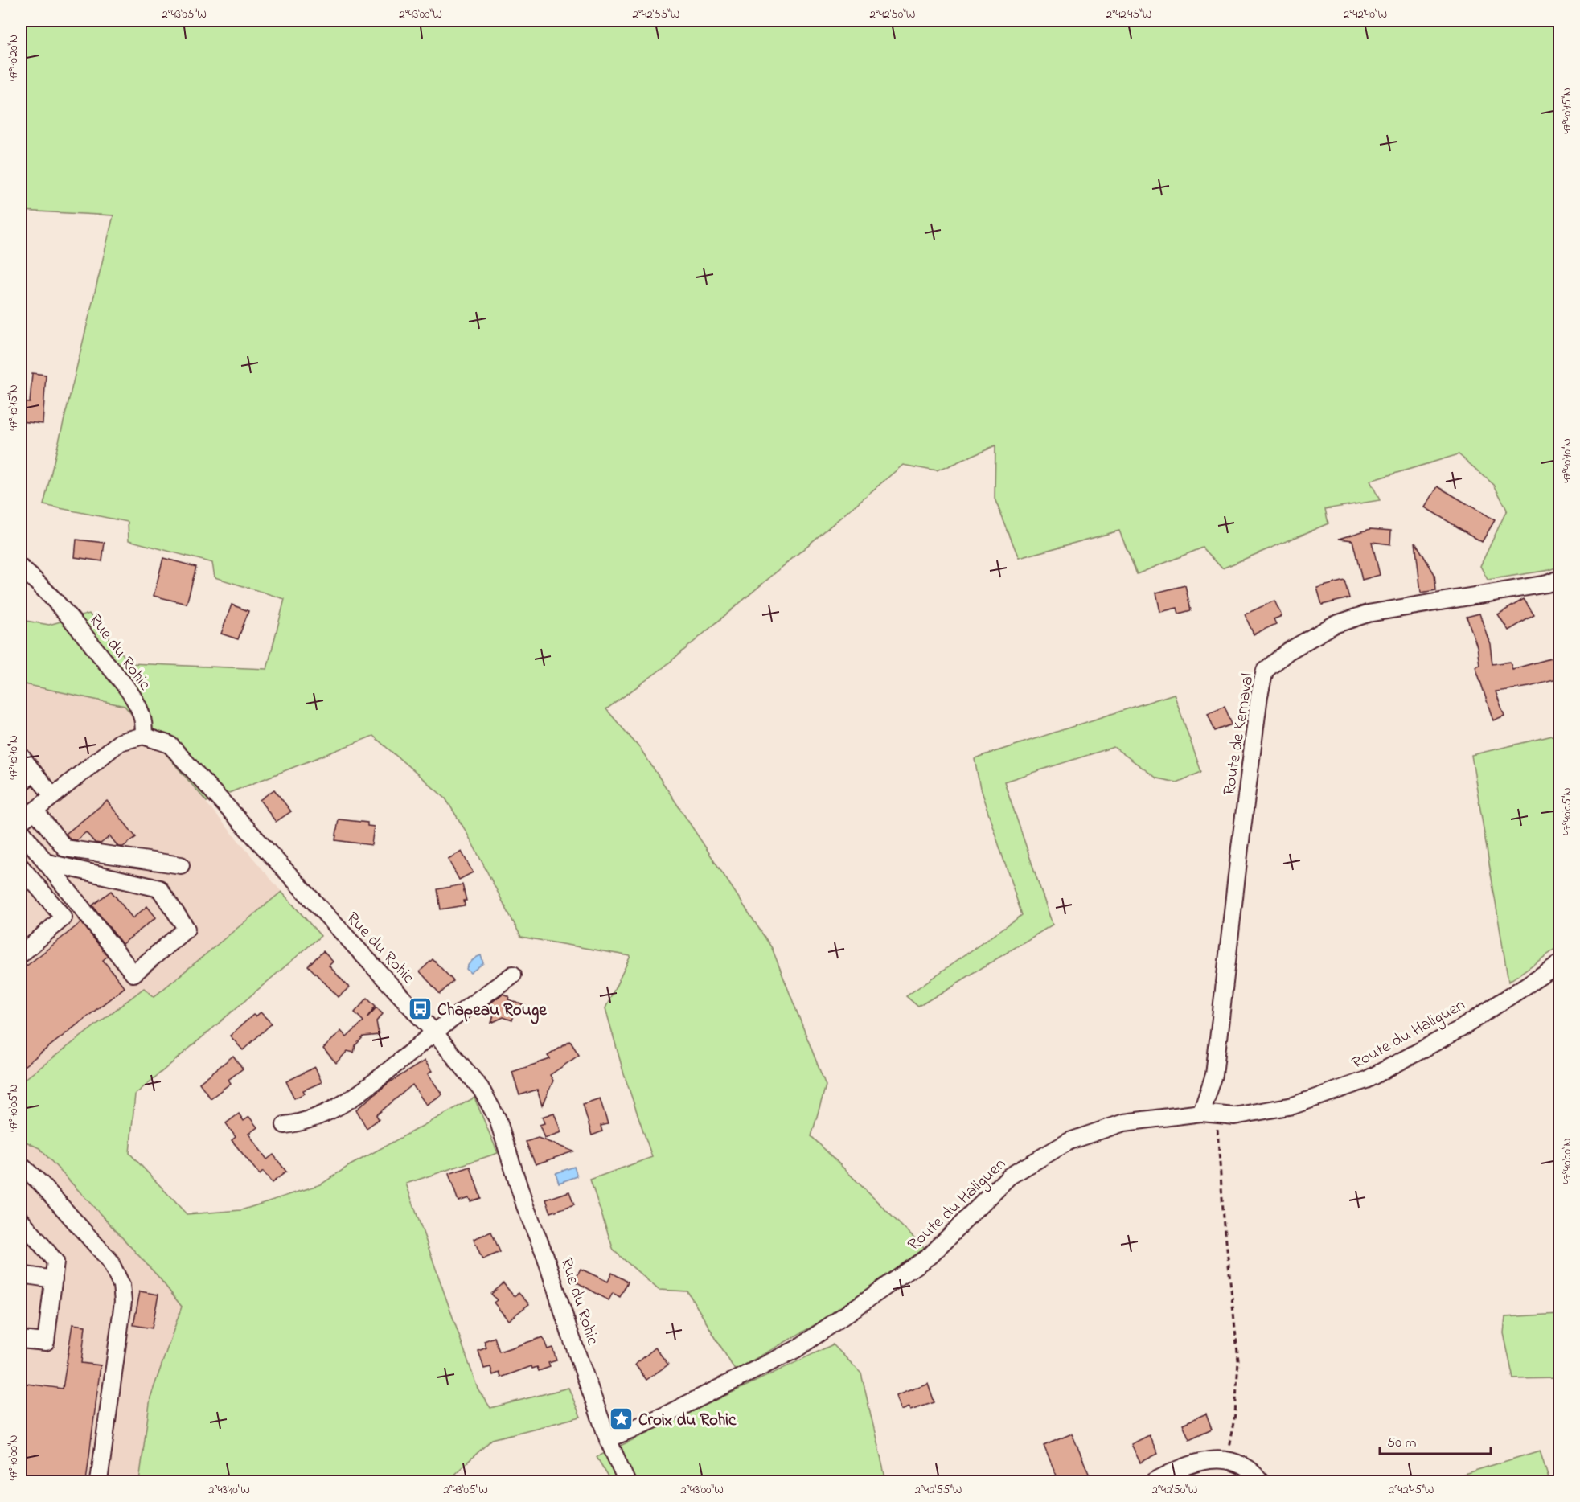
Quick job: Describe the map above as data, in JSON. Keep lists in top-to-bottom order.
{
  "streets": {
    "street": ["Rue du Rohic", "Route de Kernaval", "Route du Haliguen"]
  },
  "crossings": [
    ["Rue du Rohic", "Route du Haliguen"],
    ["Route de Kernaval", "Route du Haliguen"]
  ],
  "places": {
    "bus stop": ["Chapeau Rouge"],
    "place": ["Croix du Rohic"]
  },
  "scale_bar": "50 m",
  "coordinates": [
    "2°43'05\"W",
    "2°43'00\"W",
    "2°42'55\"W",
    "2°42'50\"W",
    "2°42'45\"W",
    "2°42'40\"W",
    "47°40'20\"N",
    "47°40'15\"N",
    "47°40'10\"N",
    "47°40'05\"N",
    "47°40'00\"N",
    "2°43'10\"W"
  ]
}
